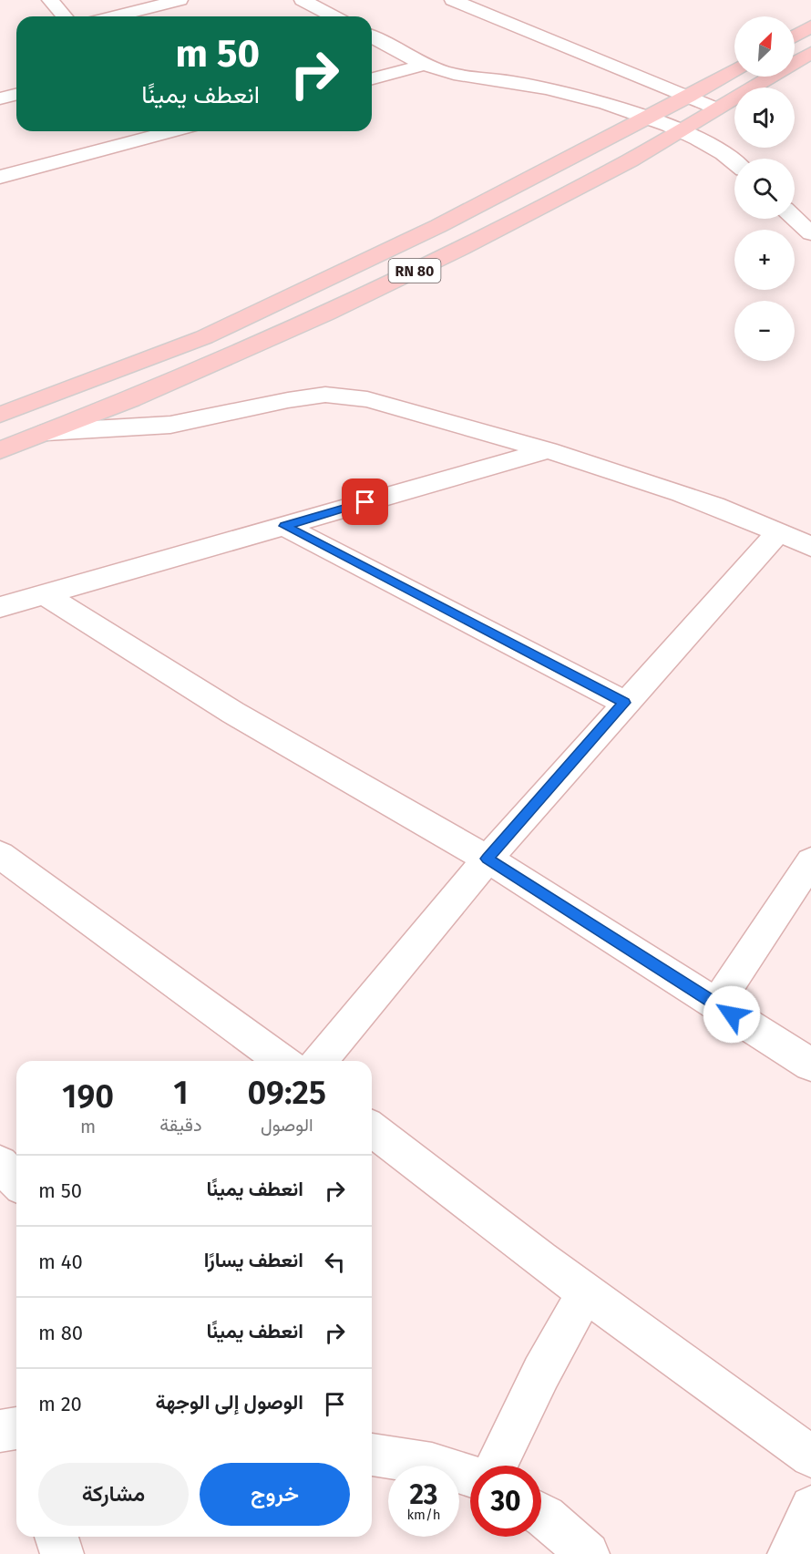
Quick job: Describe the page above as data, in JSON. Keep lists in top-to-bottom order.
{
  "streets": {
    "main road": ["RN 80"]
  },
  "north": "top right",
  "page": {
    "map_buttons": ["+", "−"],
    "turn": ["50 m", "انعطف يمينًا"],
    "eta": [
      "09:25",
      "الوصول",
      "1",
      "دقيقة",
      "190",
      "m"
    ],
    "list": [
      {
        "name": "انعطف يمينًا",
        "value": "50 m"
      },
      {
        "name": "انعطف يسارًا",
        "value": "40 m"
      },
      {
        "name": "انعطف يمينًا",
        "value": "80 m"
      },
      {
        "name": "الوصول إلى الوجهة",
        "value": "20 m"
      }
    ],
    "buttons": ["خروج", "مشاركة"],
    "speed": "23 km/h",
    "limit": "30"
  }
}
